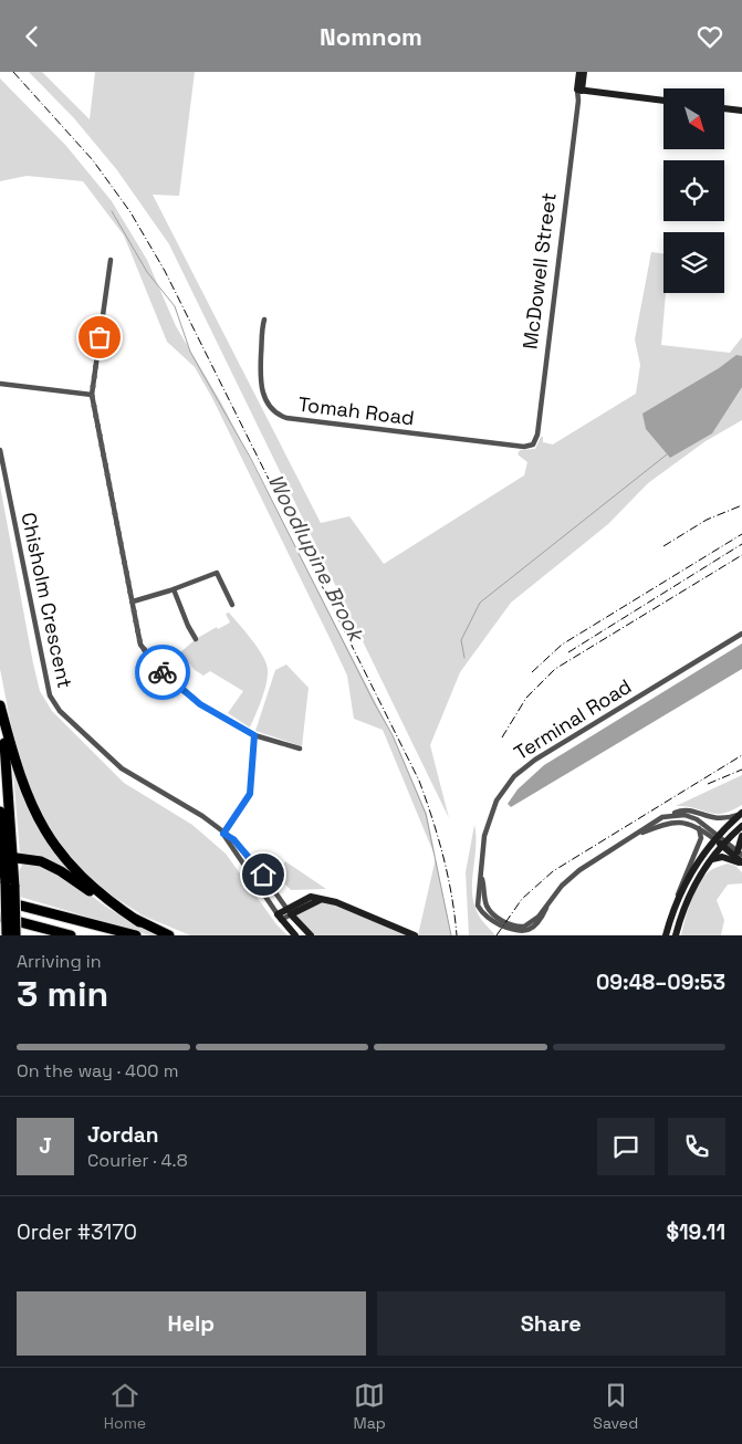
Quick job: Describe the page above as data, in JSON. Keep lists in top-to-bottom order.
{
  "streets": {
    "main road": ["McDowell Street"],
    "street": ["Tomah Road", "Chisholm Crescent", "Terminal Road"]
  },
  "crossings": [
    ["McDowell Street", "Tomah Road"]
  ],
  "water": ["Woodlupine Brook"],
  "north": "bottom right",
  "page": {
    "header": "Nomnom",
    "heading": ["3 min", "Arriving in", "09:48–09:53"],
    "panel": [
      "Jordan",
      "Courier · 4.8",
      "Order #3170",
      "$19.11"
    ],
    "bar": "On the way · 400 m",
    "round": "J",
    "buttons": ["Help", "Share"],
    "tabs": ["Home", "Map", "Saved"]
  }
}
